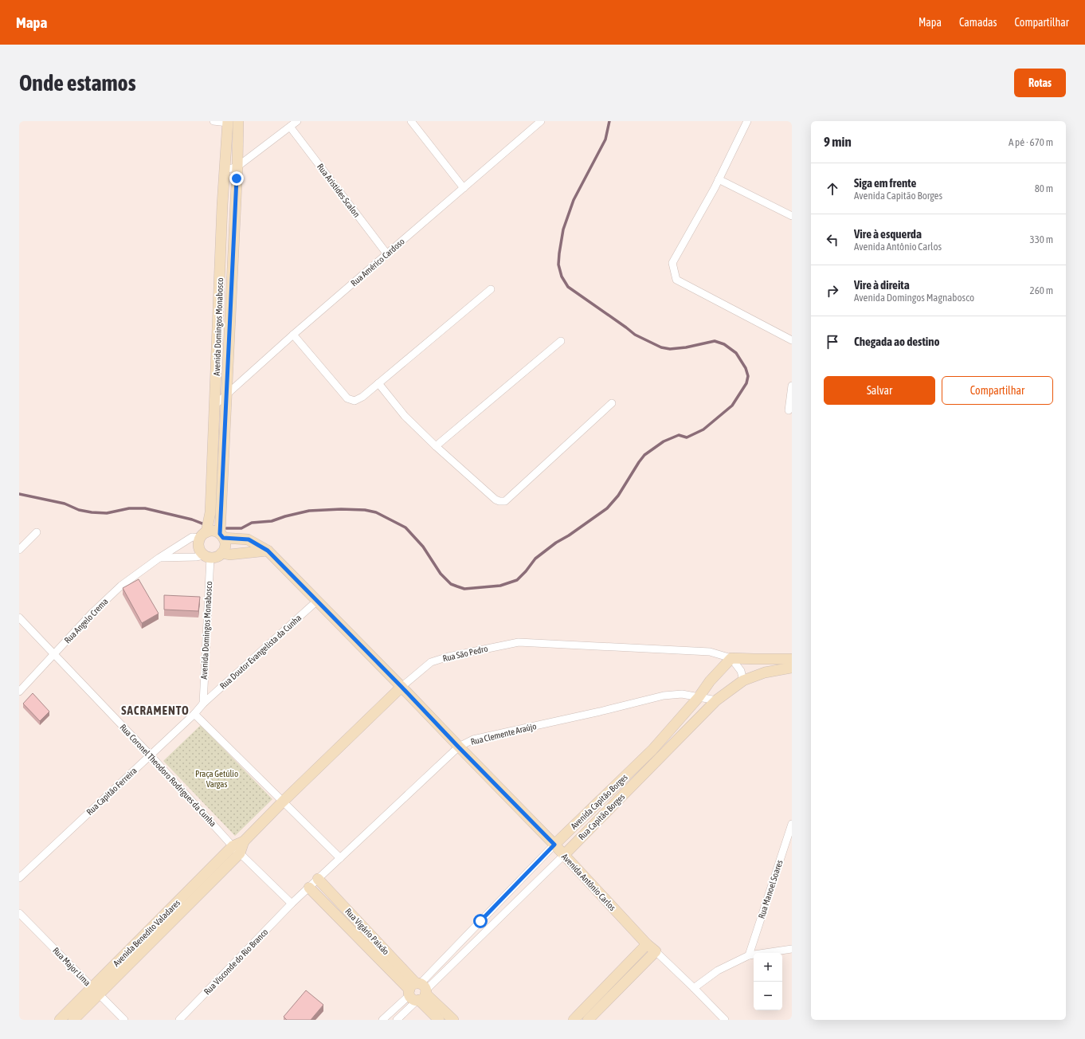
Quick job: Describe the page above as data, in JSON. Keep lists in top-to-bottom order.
{
  "streets": {
    "main road": [
      "Avenida Domingos Monabosco",
      "Rua São Pedro",
      "Avenida Capitão Borges",
      "Rua Capitão Borges",
      "Avenida Antônio Carlos",
      "Rua Vigário Paixão",
      "Avenida Benedito Valadares"
    ],
    "street": [
      "Rua Aristides Scalon",
      "Rua Américo Cardoso",
      "Rua Angelo Crema",
      "Rua Doutor Evangelista da Cunha",
      "Rua Clemente Araújo",
      "Rua Coronel Theodoro Rodrigues da Cunha",
      "Rua Capitão Ferreira",
      "Rua Manoel Soares",
      "Rua Visconde do Rio Branco",
      "Rua Major Lima"
    ]
  },
  "crossings": [
    ["Rua Aristides Scalon", "Rua Américo Cardoso"],
    ["Rua Américo Cardoso", "Avenida Domingos Monabosco"],
    ["Avenida Domingos Monabosco", "Rua Angelo Crema"],
    ["Avenida Domingos Monabosco", "Rua Doutor Evangelista da Cunha"],
    ["Avenida Domingos Monabosco", "Rua Capitão Ferreira"],
    ["Avenida Domingos Monabosco", "Avenida Antônio Carlos"],
    ["Rua Angelo Crema", "Rua Coronel Theodoro Rodrigues da Cunha"],
    ["Rua Angelo Crema", "Avenida Antônio Carlos"],
    ["Rua Doutor Evangelista da Cunha", "Rua Capitão Ferreira"],
    ["Rua Doutor Evangelista da Cunha", "Avenida Antônio Carlos"],
    ["Rua São Pedro", "Rua Coronel Theodoro Rodrigues da Cunha"],
    ["Rua São Pedro", "Avenida Capitão Borges"],
    ["Rua São Pedro", "Avenida Antônio Carlos"],
    ["Rua São Pedro", "Avenida Benedito Valadares"],
    ["Rua Clemente Araújo", "Rua Coronel Theodoro Rodrigues da Cunha"],
    ["Rua Clemente Araújo", "Avenida Capitão Borges"],
    ["Rua Clemente Araújo", "Rua Capitão Borges"],
    ["Rua Clemente Araújo", "Avenida Antônio Carlos"],
    ["Rua Clemente Araújo", "Rua Vigário Paixão"],
    ["Rua Clemente Araújo", "Rua Visconde do Rio Branco"],
    ["Rua Coronel Theodoro Rodrigues da Cunha", "Rua Capitão Ferreira"],
    ["Rua Coronel Theodoro Rodrigues da Cunha", "Avenida Benedito Valadares"],
    ["Rua Coronel Theodoro Rodrigues da Cunha", "Rua Visconde do Rio Branco"],
    ["Avenida Capitão Borges", "Rua Capitão Borges"],
    ["Avenida Capitão Borges", "Avenida Antônio Carlos"],
    ["Avenida Capitão Borges", "Rua Vigário Paixão"],
    ["Rua Capitão Borges", "Avenida Antônio Carlos"],
    ["Rua Capitão Borges", "Rua Vigário Paixão"],
    ["Avenida Benedito Valadares", "Rua Major Lima"]
  ],
  "districts": ["SACRAMENTO"],
  "parks": ["Praça Getúlio Vargas"],
  "page": {
    "header": "Mapa",
    "nav": ["Mapa", "Camadas", "Compartilhar"],
    "buttons": [
      "Rotas",
      ["Salvar", "Compartilhar"]
    ],
    "title": "Onde estamos",
    "heading": ["9 min", "A pé · 670 m"],
    "list": [
      ["Siga em frente", "Avenida Capitão Borges", "80 m"],
      ["Vire à esquerda", "Avenida Antônio Carlos", "330 m"],
      ["Vire à direita", "Avenida Domingos Magnabosco", "260 m"],
      "Chegada ao destino"
    ],
    "map_buttons": ["+", "−"]
  }
}
